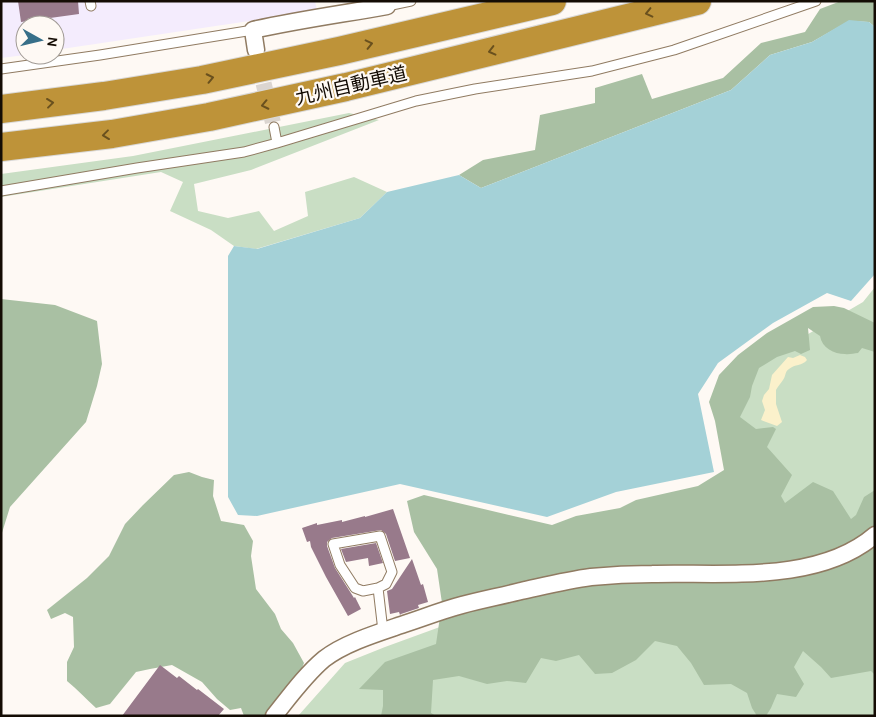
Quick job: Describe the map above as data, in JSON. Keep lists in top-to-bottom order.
{
  "streets": {
    "highway": ["九州自動車道"]
  },
  "north": "right"
}
